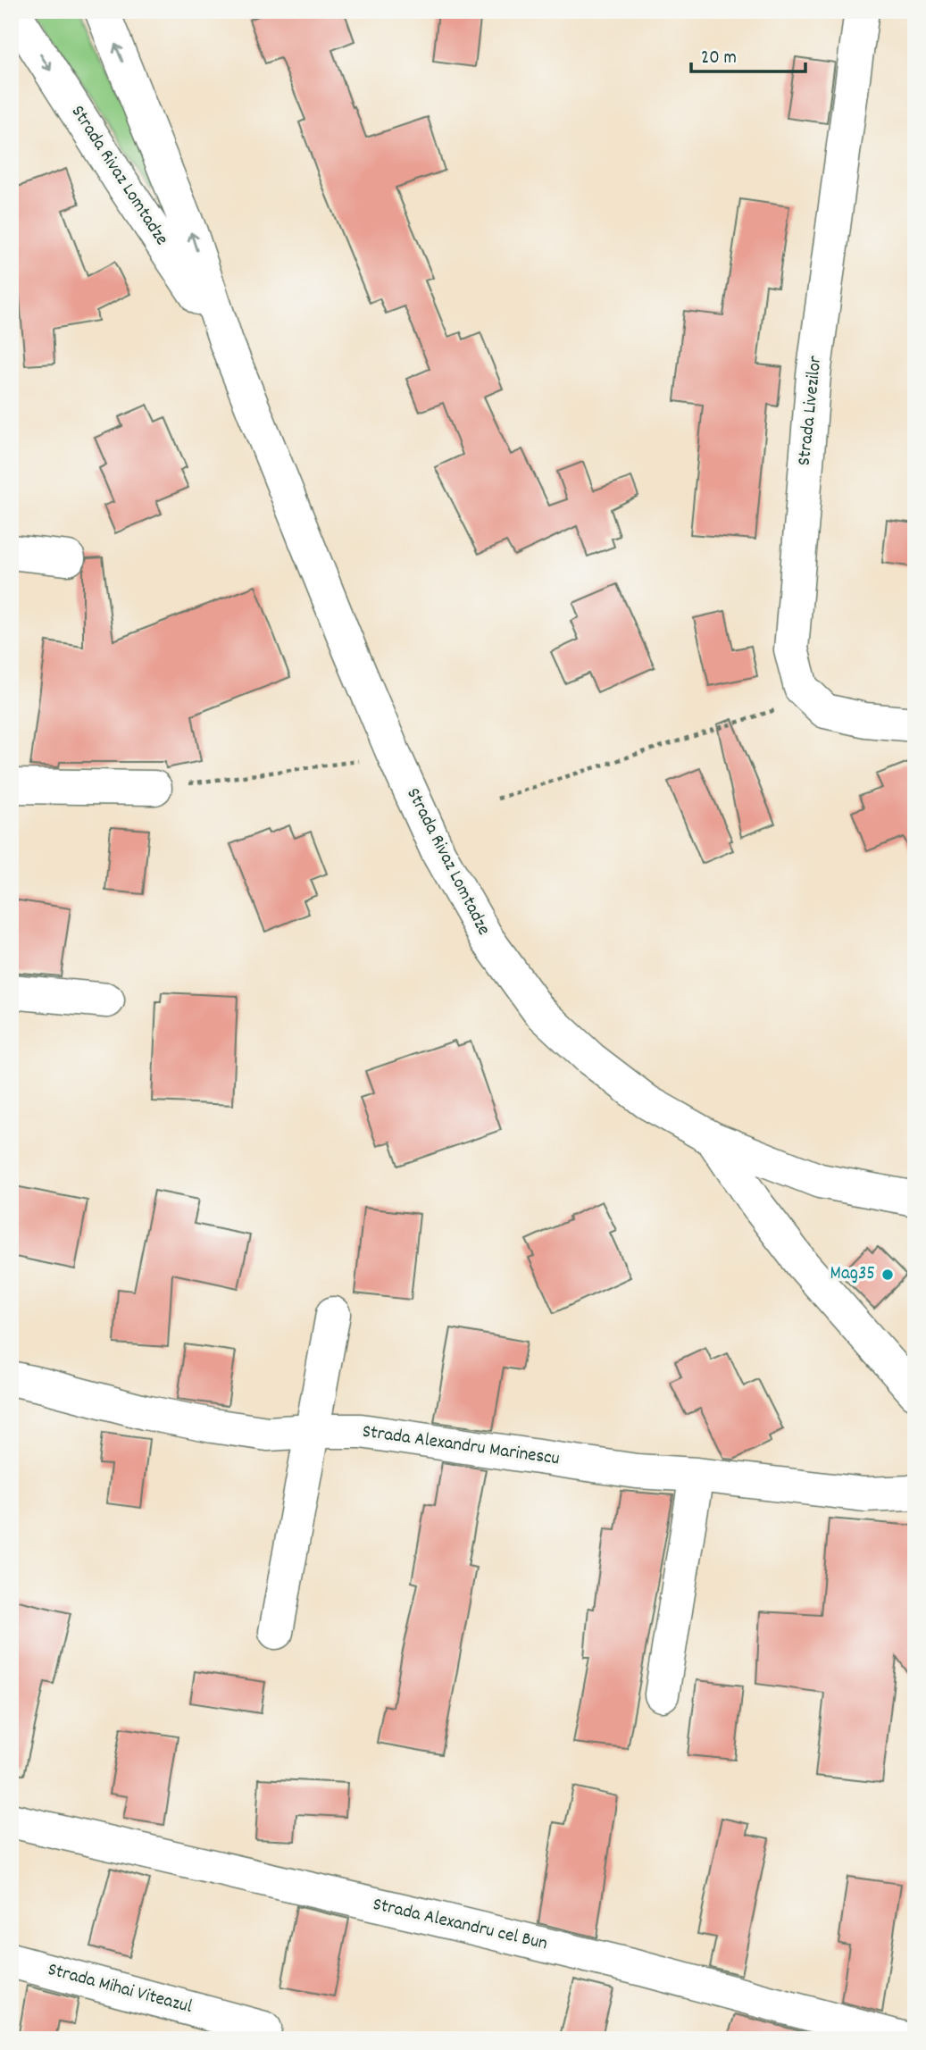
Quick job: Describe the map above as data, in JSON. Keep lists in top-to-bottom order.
{
  "streets": {
    "street": [
      "Strada Rivaz Lomtadze",
      "Strada Livezilor",
      "Strada Alexandru Marinescu",
      "Strada Alexandru cel Bun",
      "Strada Mihai Viteazul"
    ]
  },
  "places": ["Mag35"],
  "scale_bar": "20 m"
}
